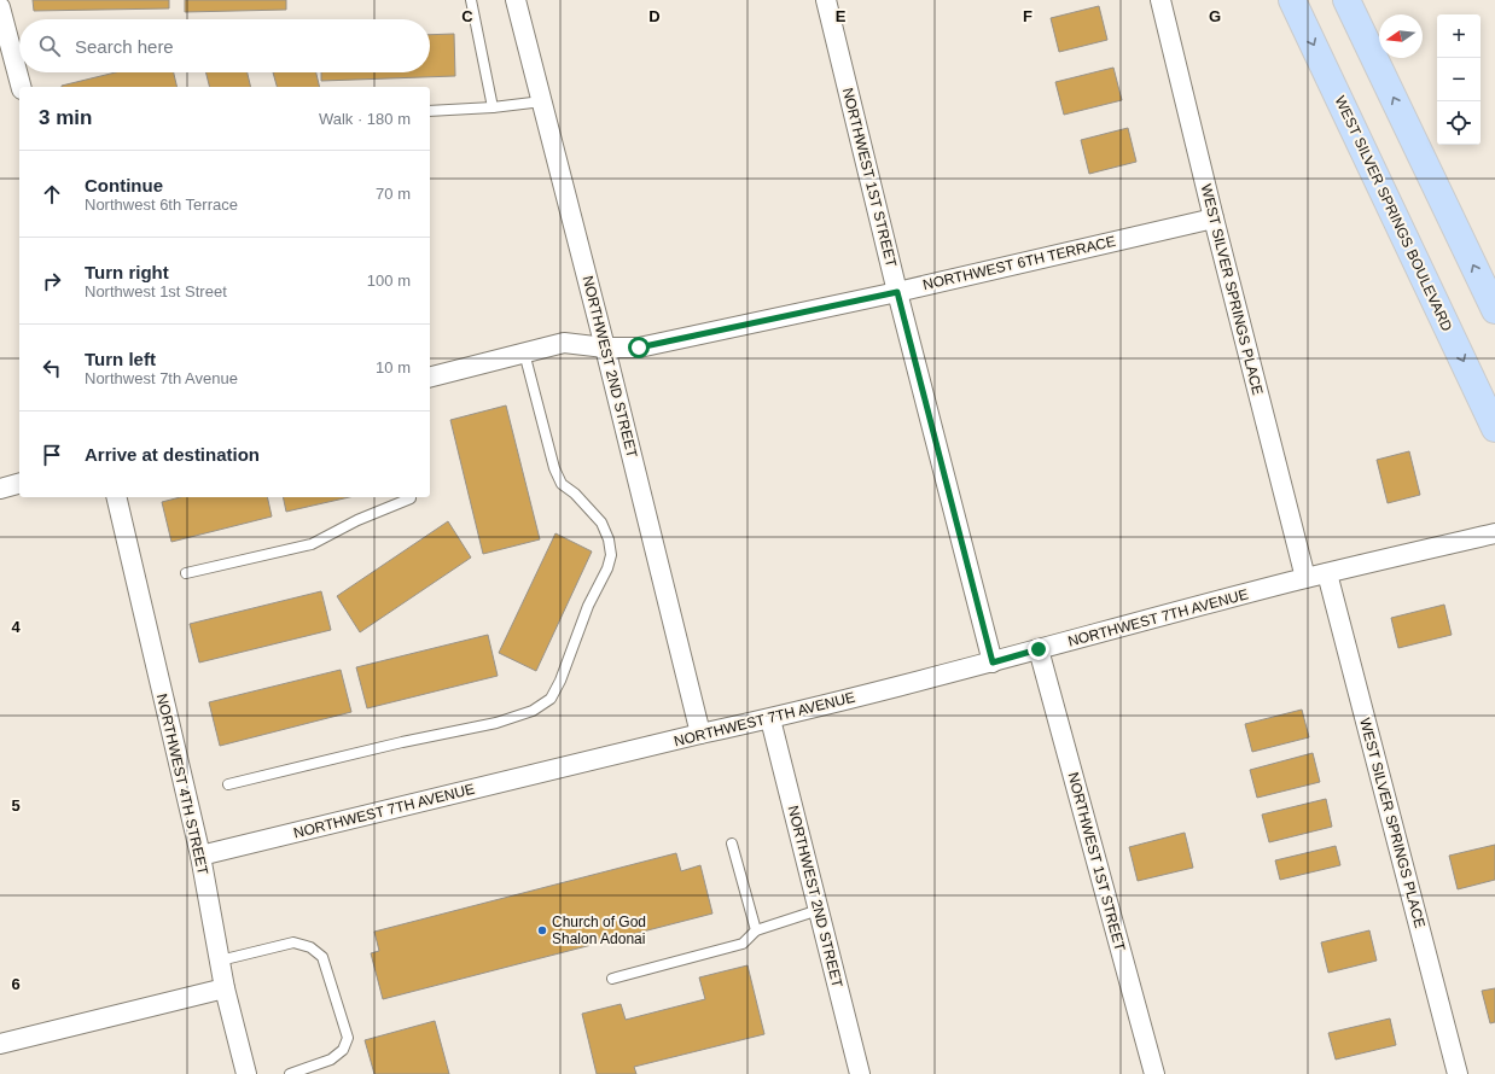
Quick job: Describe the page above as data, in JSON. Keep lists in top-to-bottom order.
{
  "streets": {
    "main road": ["WEST SILVER SPRINGS BOULEVARD"],
    "street": [
      "NORTHWEST 1ST STREET",
      "NORTHWEST 6TH TERRACE",
      "WEST SILVER SPRINGS PLACE",
      "NORTHWEST 2ND STREET",
      "NORTHWEST 7TH AVENUE",
      "NORTHWEST 4TH STREET"
    ]
  },
  "crossings": [
    ["NORTHWEST 1ST STREET", "NORTHWEST 6TH TERRACE"],
    ["NORTHWEST 1ST STREET", "NORTHWEST 7TH AVENUE"],
    ["NORTHWEST 6TH TERRACE", "WEST SILVER SPRINGS PLACE"],
    ["NORTHWEST 6TH TERRACE", "NORTHWEST 2ND STREET"],
    ["WEST SILVER SPRINGS PLACE", "NORTHWEST 7TH AVENUE"],
    ["NORTHWEST 2ND STREET", "NORTHWEST 7TH AVENUE"],
    ["NORTHWEST 7TH AVENUE", "NORTHWEST 4TH STREET"]
  ],
  "places": ["Church of God Shalon Adonai"],
  "north": "left",
  "page": {
    "map_buttons": ["+", "−"],
    "search": "Search here",
    "heading": ["3 min", "Walk · 180 m"],
    "list": [
      ["Continue", "Northwest 6th Terrace", "70 m"],
      ["Turn right", "Northwest 1st Street", "100 m"],
      ["Turn left", "Northwest 7th Avenue", "10 m"],
      "Arrive at destination"
    ]
  },
  "grid": {
    "columns": [
      "C",
      "D",
      "E",
      "F",
      "G"
    ],
    "rows": ["4", "5", "6"]
  }
}
